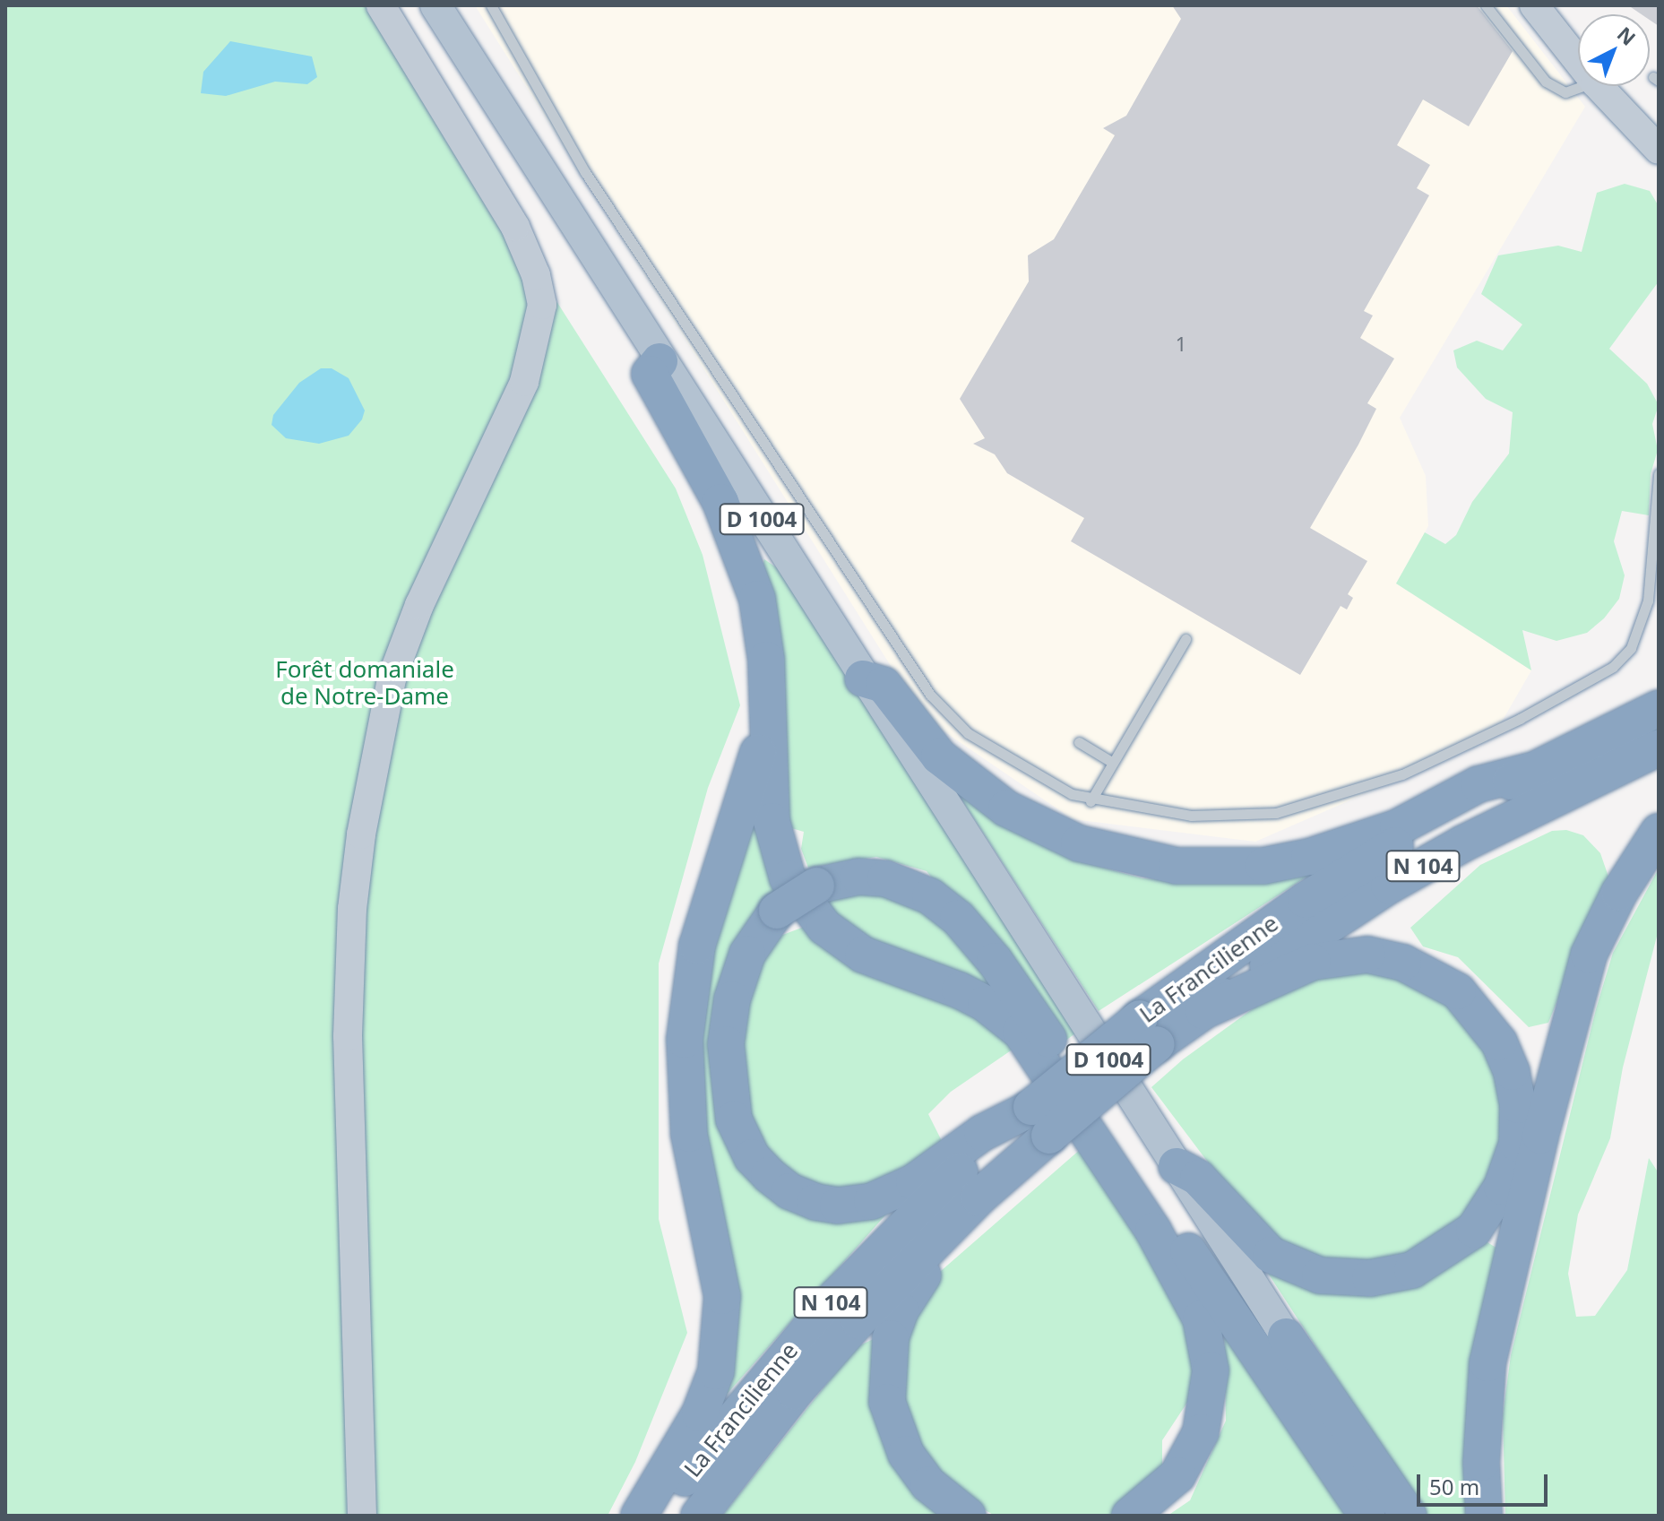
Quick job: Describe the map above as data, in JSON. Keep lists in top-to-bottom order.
{
  "streets": {
    "highway": ["D 1004", "N 104", "La Francilienne"]
  },
  "parks": ["Forêt domaniale de Notre-Dame"],
  "house_numbers": ["1"],
  "scale_bar": "50 m",
  "north": "top right"
}
